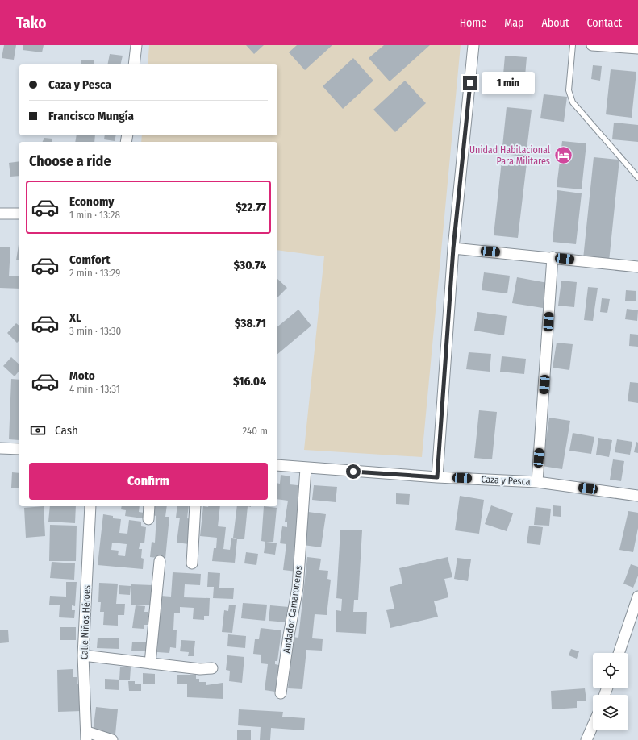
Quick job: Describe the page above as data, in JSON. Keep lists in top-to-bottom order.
{
  "streets": {
    "street": ["Caza y Pesca", "Andador Camaroneros", "Calle Niños Héroes"]
  },
  "crossings": [
    ["Caza y Pesca", "Andador Camaroneros"]
  ],
  "places": {
    "hotel": ["Unidad Habitacional Para Militares"]
  },
  "page": {
    "header": "Tako",
    "nav": [
      "Home",
      "Map",
      "About",
      "Contact"
    ],
    "banner": ["Caza y Pesca", "Francisco Mungía"],
    "bubble": "1 min",
    "heading": "Choose a ride",
    "list": [
      {
        "name": "Economy",
        "note": "1 min · 13:28",
        "value": "$22.77"
      },
      {
        "name": "Comfort",
        "note": "2 min · 13:29",
        "value": "$30.74"
      },
      {
        "name": "XL",
        "note": "3 min · 13:30",
        "value": "$38.71"
      },
      {
        "name": "Moto",
        "note": "4 min · 13:31",
        "value": "$16.04"
      }
    ],
    "pay": ["Cash", "240 m"],
    "buttons": "Confirm"
  }
}
